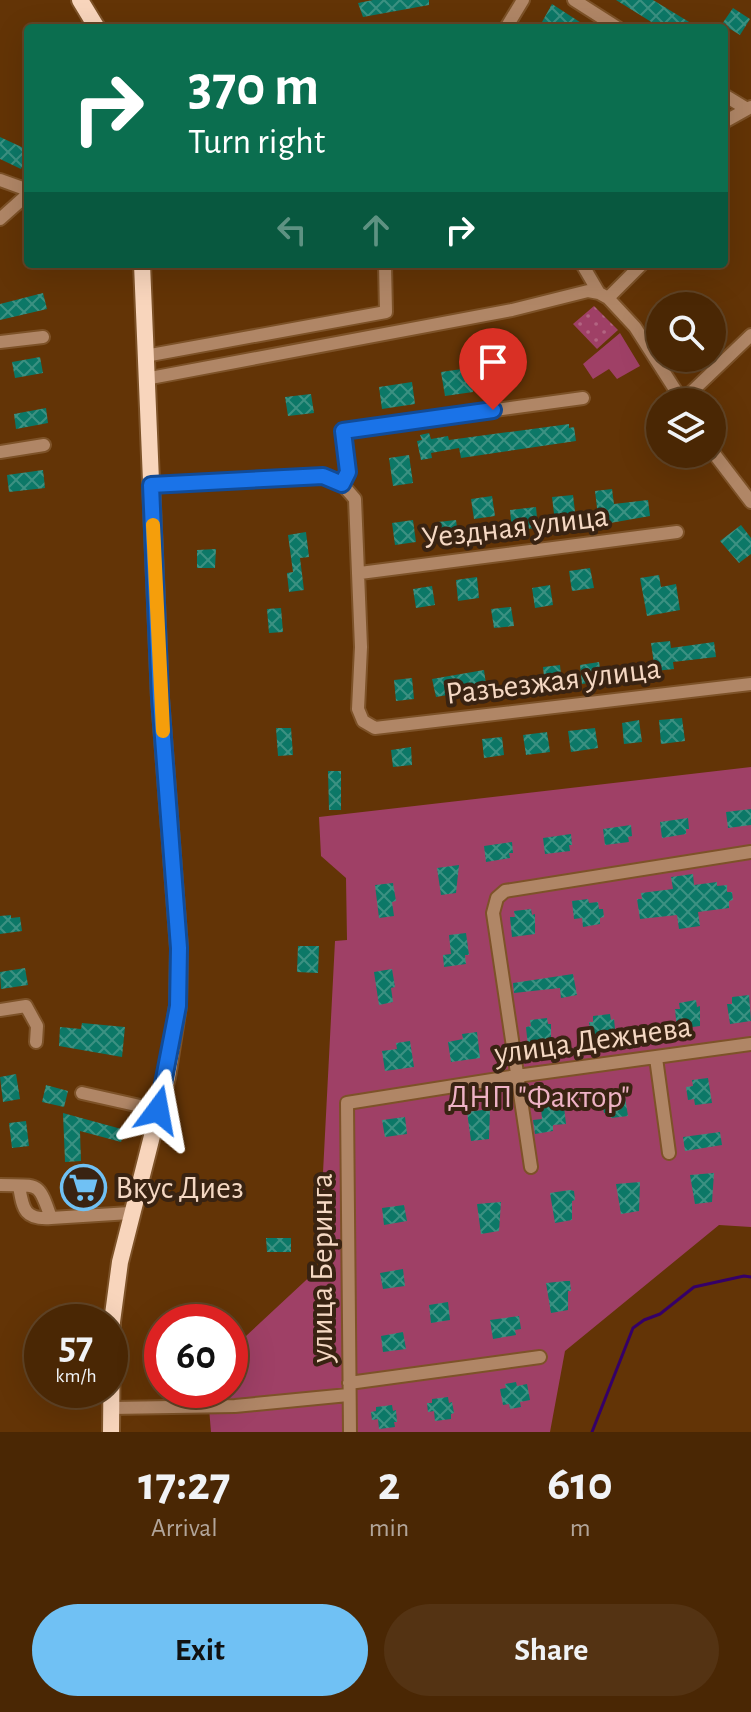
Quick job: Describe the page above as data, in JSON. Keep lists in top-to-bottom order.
{
  "streets": {
    "street": [
      "Уездная улица",
      "Разъезжая улица",
      "улица Дежнева",
      "улица Беринга"
    ]
  },
  "crossings": [
    ["Уездная улица", "Разъезжая улица"],
    ["улица Дежнева", "улица Беринга"]
  ],
  "parks": ["ДНП \"Фактор\""],
  "places": {
    "supermarket": ["Вкус Диез"]
  },
  "page": {
    "turn": ["370 m", "Turn right"],
    "speed": "57 km/h",
    "limit": "60",
    "eta": [
      "17:27",
      "Arrival",
      "2",
      "min",
      "610",
      "m"
    ],
    "buttons": ["Exit", "Share"]
  }
}
